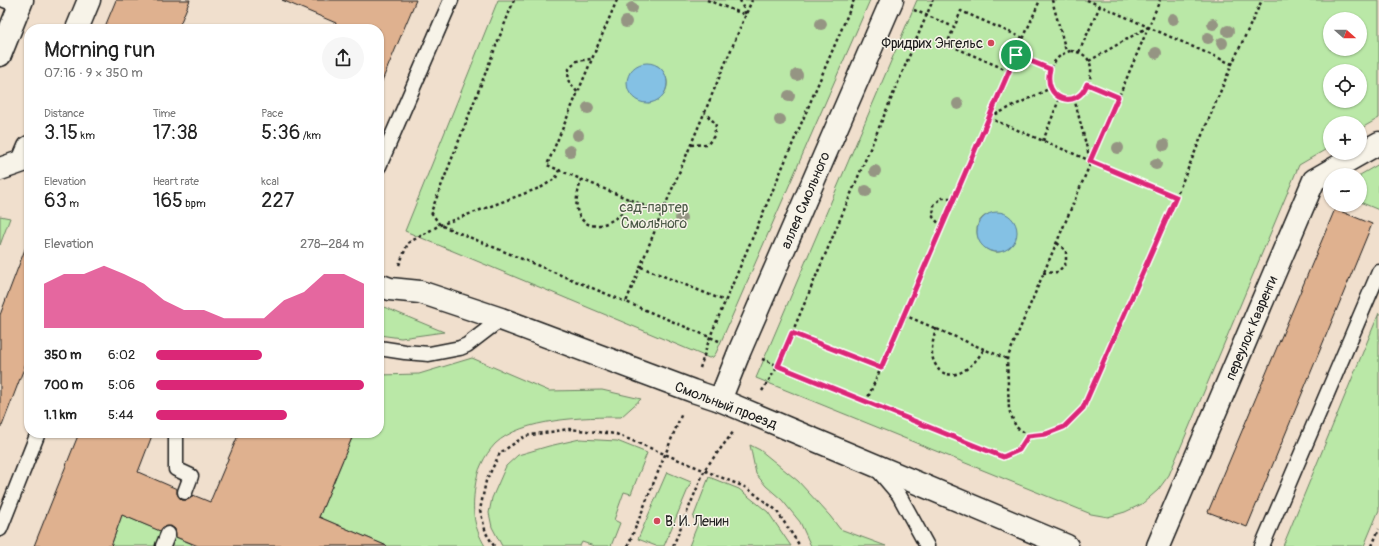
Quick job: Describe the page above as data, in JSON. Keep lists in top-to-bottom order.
{
  "streets": {
    "street": ["аллея Смольного", "переулок Кваренги", "Смольный проезд"]
  },
  "crossings": [
    ["аллея Смольного", "Смольный проезд"]
  ],
  "parks": ["сад-партер Смольного"],
  "places": ["Фридрих Энгельс", "В. И. Ленин"],
  "north": "right",
  "page": {
    "map_buttons": ["+", "−"],
    "heading": ["Morning run", "07:16 · 9 × 350 m"],
    "stats": [
      ["Distance", "3.15 km"],
      ["Time", "17:38"],
      ["Pace", "5:36 /km"],
      ["Elevation", "63 m"],
      ["Heart rate", "165 bpm"],
      ["kcal", "227"]
    ],
    "chart": ["Elevation", "278–284 m"],
    "list": [
      {
        "name": "350 m",
        "note": "6:02"
      },
      {
        "name": "700 m",
        "note": "5:06"
      },
      {
        "name": "1.1 km",
        "note": "5:44"
      }
    ]
  }
}
